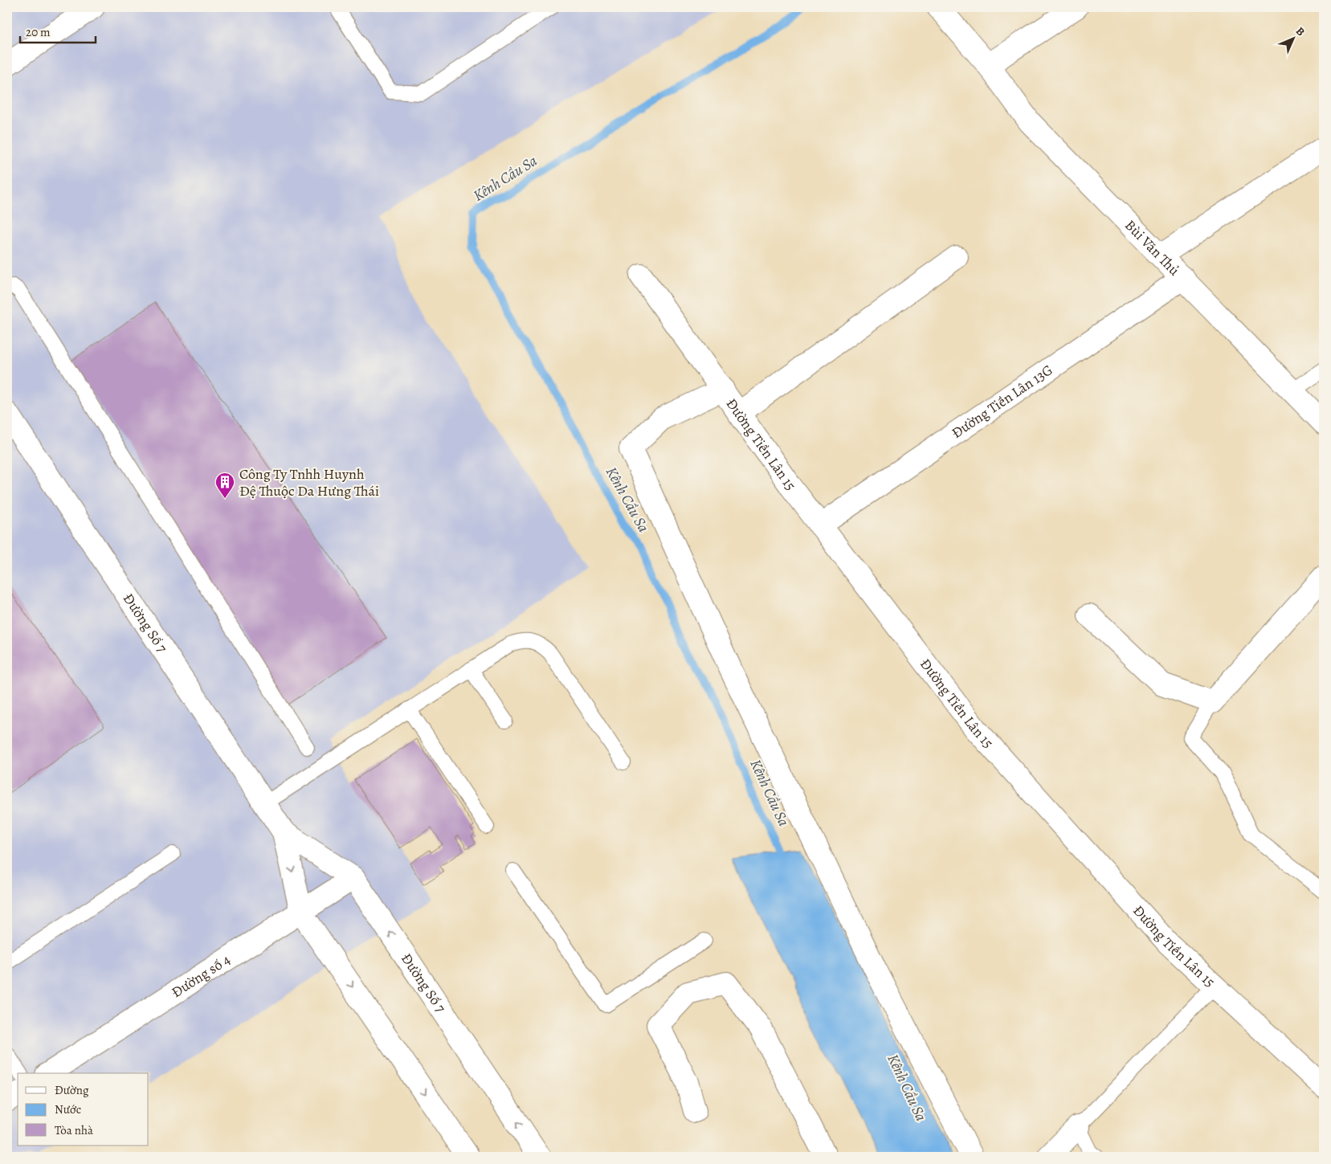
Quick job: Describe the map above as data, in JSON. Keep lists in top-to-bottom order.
{
  "streets": {
    "street": [
      "Bùi Văn Thủ",
      "Đường Tiền Lân 13G",
      "Đường Tiền Lân 15",
      "Đường Số 7",
      "Đường số 4"
    ]
  },
  "crossings": [
    ["Bùi Văn Thủ", "Đường Tiền Lân 13G"],
    ["Đường Tiền Lân 13G", "Đường Tiền Lân 15"],
    ["Đường Số 7", "Đường số 4"]
  ],
  "water": ["Kênh Cầu Sa"],
  "places": {
    "building": ["Công Ty Tnhh Huynh Đệ Thuộc Da Hưng Thái"]
  },
  "legend": ["Đường", "Nước", "Tòa nhà"],
  "scale_bar": "20 m",
  "north": "top right"
}
